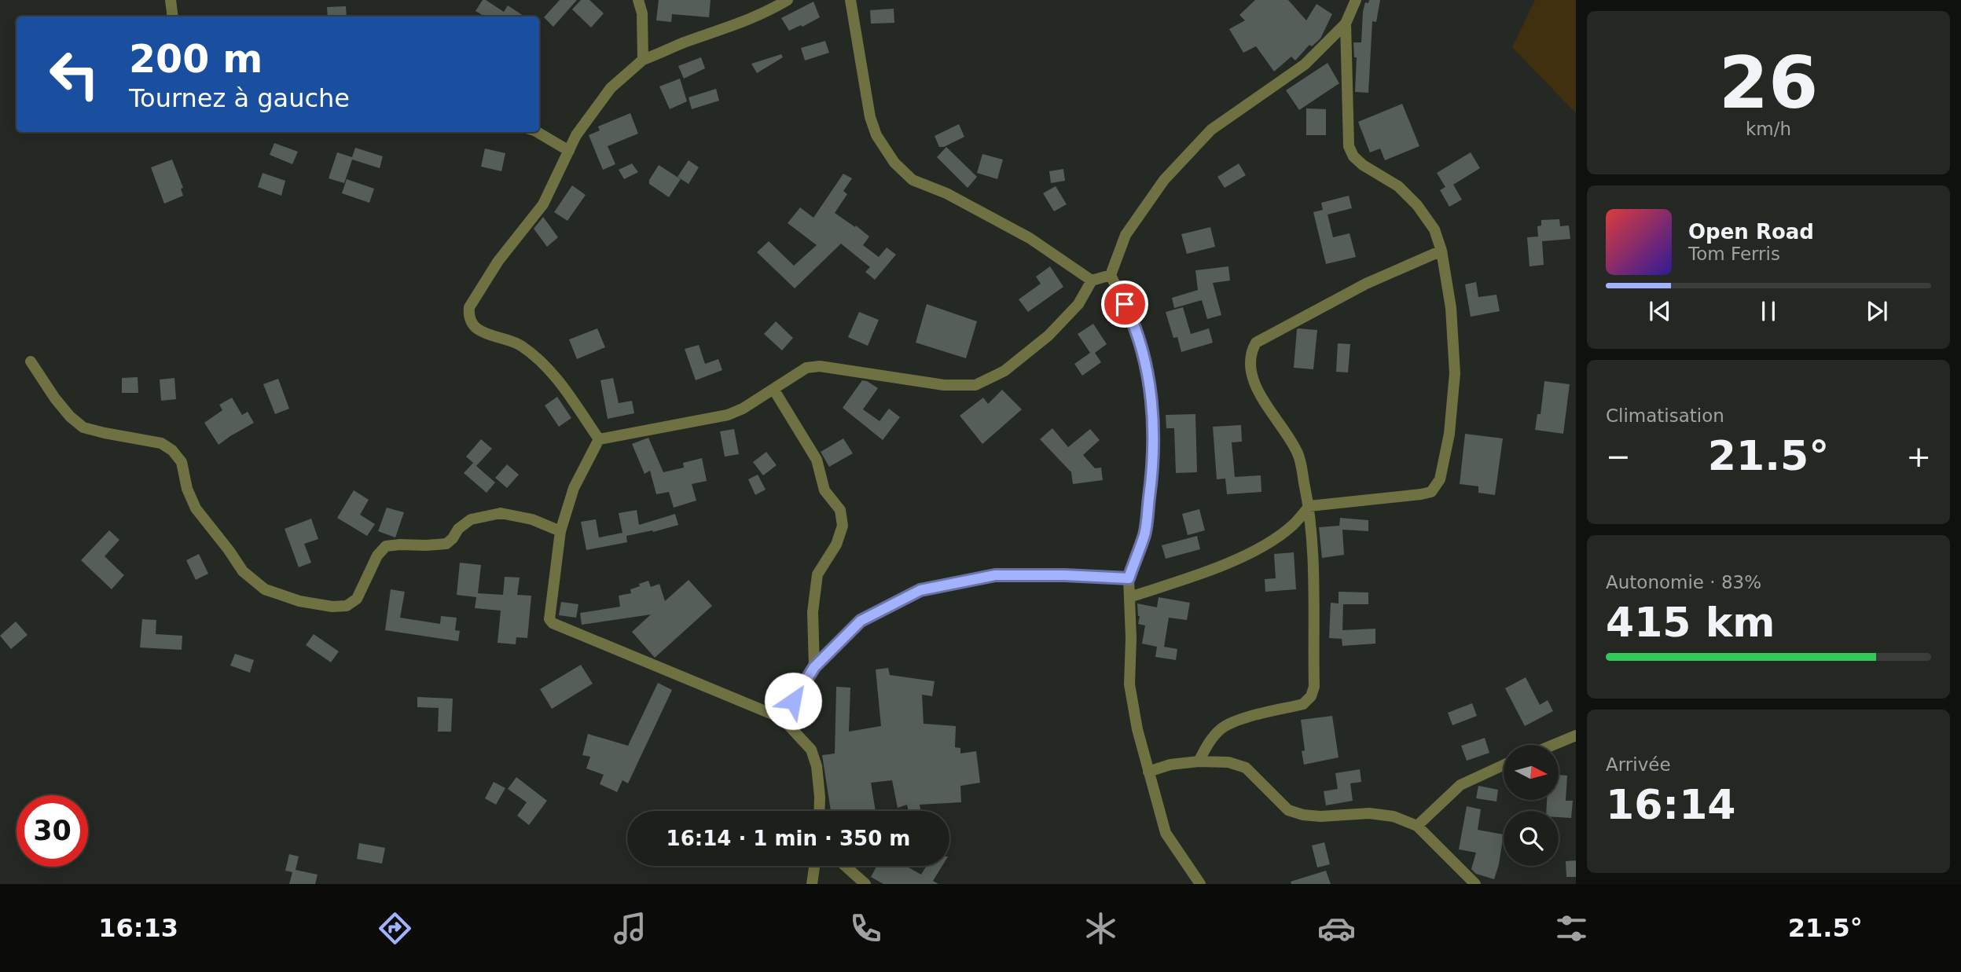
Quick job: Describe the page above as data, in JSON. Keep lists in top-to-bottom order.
{
  "north": "right",
  "page": {
    "tile": [
      ["26", "km/h"],
      "Climatisation",
      ["Autonomie · 83%", "415 km"],
      ["Arrivée", "16:14"]
    ],
    "turn": ["200 m", "Tournez à gauche"],
    "song": ["Open Road", "Tom Ferris"],
    "heat": ["−", "21.5°", "+"],
    "limit": "30",
    "trip": "16:14 · 1 min · 350 m",
    "tabs": ["16:13", "21.5°"]
  }
}
